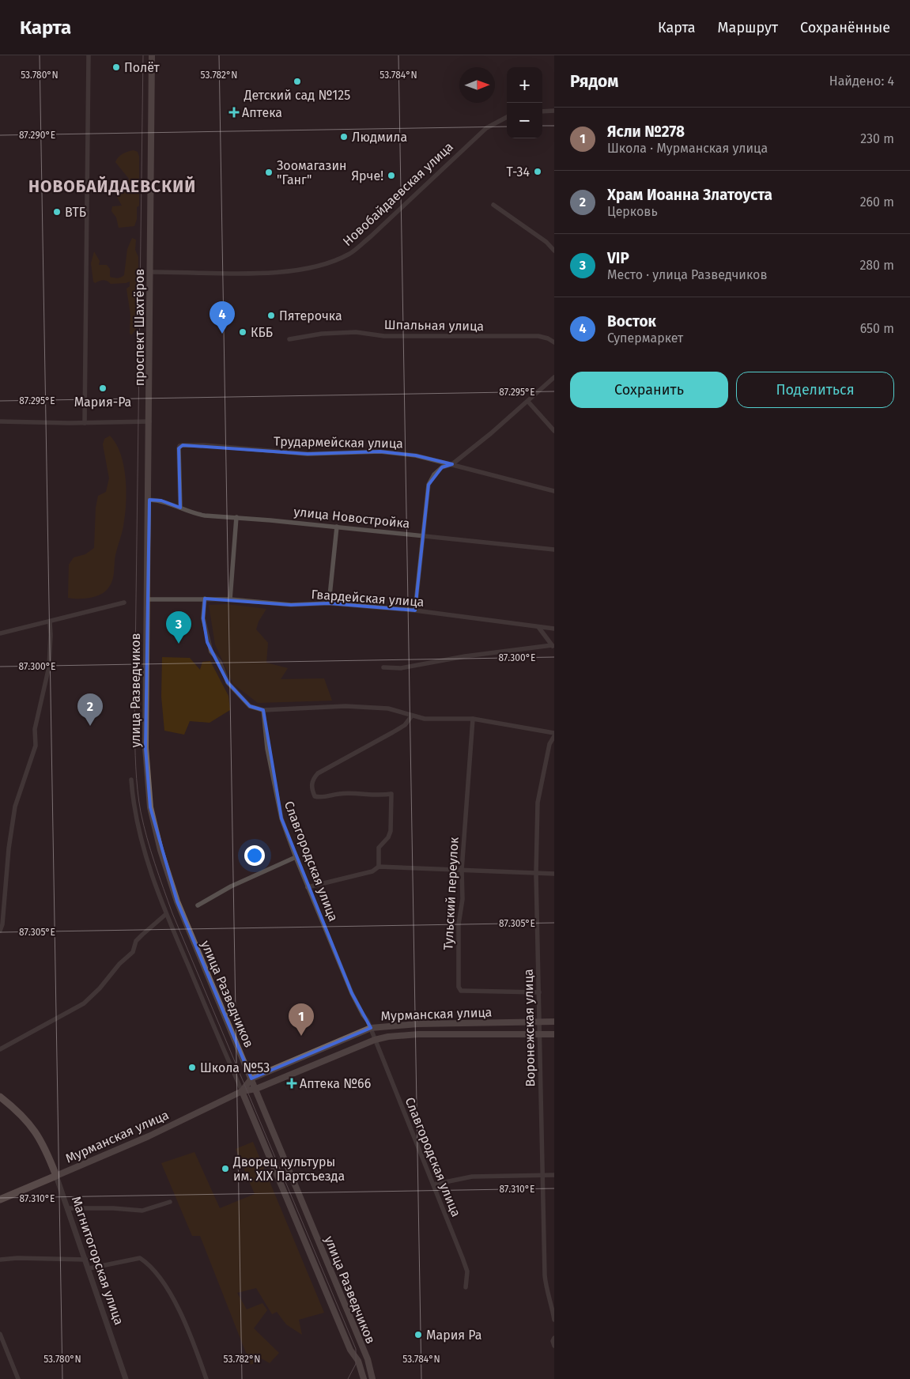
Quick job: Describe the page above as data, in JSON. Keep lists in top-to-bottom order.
{
  "streets": {
    "main road": [
      "проспект Шахтёров",
      "улица Разведчиков",
      "Мурманская улица",
      "Магнитогорская улица"
    ],
    "street": [
      "Новобайдаевская улица",
      "Шпальная улица",
      "Трудармейская улица",
      "улица Новостройка",
      "Гвардейская улица",
      "Славгородская улица",
      "Тульский переулок",
      "Воронежская улица"
    ]
  },
  "crossings": [
    ["Новобайдаевская улица", "проспект Шахтёров"],
    ["проспект Шахтёров", "улица Новостройка"],
    ["проспект Шахтёров", "Гвардейская улица"],
    ["проспект Шахтёров", "улица Разведчиков"],
    ["Трудармейская улица", "улица Новостройка"],
    ["Гвардейская улица", "улица Разведчиков"],
    ["улица Разведчиков", "Мурманская улица"],
    ["Славгородская улица", "Мурманская улица"],
    ["Тульский переулок", "Воронежская улица"],
    ["Мурманская улица", "Воронежская улица"],
    ["Мурманская улица", "Магнитогорская улица"]
  ],
  "districts": ["НОВОБАЙДАЕВСКИЙ"],
  "places": {
    "other": [
      "Полёт",
      "Детский сад №125",
      "Людмила",
      "T-34",
      "Зоомагазин \"Ганг\"",
      "Ярче!",
      "ВТБ",
      "Пятерочка",
      "КББ",
      "Мария-Ра",
      "Школа №53",
      "Дворец культуры им. XIX Партсъезда",
      "Мария Ра"
    ],
    "health": ["Аптека", "Аптека №66"]
  },
  "north": "right",
  "page": {
    "header": "Карта",
    "nav": ["Карта", "Маршрут", "Сохранённые"],
    "heading": ["Рядом", "Найдено: 4"],
    "map_buttons": ["+", "−"],
    "list": [
      {
        "mark": "1",
        "name": "Ясли №278",
        "note": "Школа · Мурманская улица",
        "value": "230 m"
      },
      {
        "mark": "2",
        "name": "Храм Иоанна Златоуста",
        "note": "Церковь",
        "value": "260 m"
      },
      {
        "mark": "3",
        "name": "VIP",
        "note": "Место · улица Разведчиков",
        "value": "280 m"
      },
      {
        "mark": "4",
        "name": "Восток",
        "note": "Супермаркет",
        "value": "650 m"
      }
    ],
    "pins": [
      "4",
      "3",
      "2",
      "1"
    ],
    "buttons": ["Сохранить", "Поделиться"]
  },
  "coordinates": [
    "53.780°N",
    "53.782°N",
    "53.784°N",
    "87.290°E",
    "87.295°E",
    "87.300°E",
    "87.305°E",
    "87.310°E"
  ]
}
